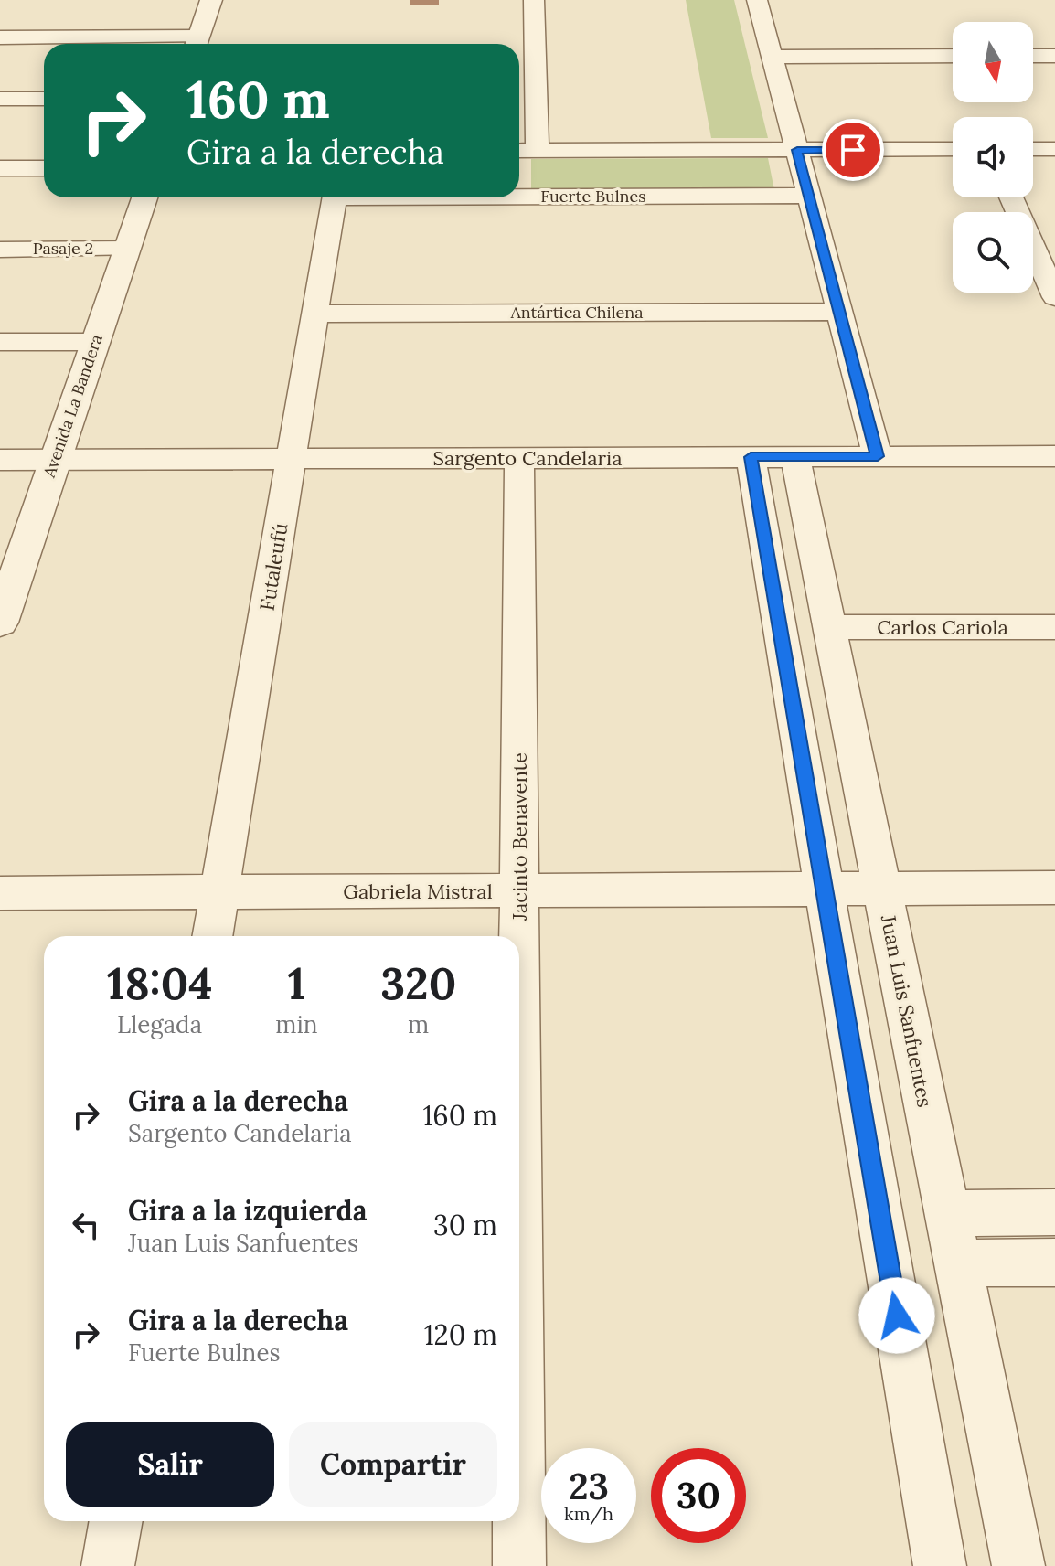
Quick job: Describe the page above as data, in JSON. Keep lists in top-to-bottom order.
{
  "streets": {
    "street": [
      "Fuerte Bulnes",
      "Pasaje 2",
      "Antártica Chilena",
      "Avenida La Bandera",
      "Sargento Candelaria",
      "Futaleufú",
      "Carlos Cariola",
      "Jacinto Benavente",
      "Gabriela Mistral",
      "Juan Luis Sanfuentes"
    ]
  },
  "crossings": [
    ["Pasaje 2", "Avenida La Bandera"],
    ["Antártica Chilena", "Futaleufú"],
    ["Avenida La Bandera", "Sargento Candelaria"],
    ["Sargento Candelaria", "Futaleufú"],
    ["Sargento Candelaria", "Jacinto Benavente"],
    ["Sargento Candelaria", "Juan Luis Sanfuentes"],
    ["Futaleufú", "Gabriela Mistral"],
    ["Carlos Cariola", "Juan Luis Sanfuentes"],
    ["Jacinto Benavente", "Gabriela Mistral"],
    ["Gabriela Mistral", "Juan Luis Sanfuentes"]
  ],
  "north": "bottom",
  "page": {
    "turn": ["160 m", "Gira a la derecha"],
    "eta": [
      "18:04",
      "Llegada",
      "1",
      "min",
      "320",
      "m"
    ],
    "list": [
      {
        "name": "Gira a la derecha",
        "note": "Sargento Candelaria",
        "value": "160 m"
      },
      {
        "name": "Gira a la izquierda",
        "note": "Juan Luis Sanfuentes",
        "value": "30 m"
      },
      {
        "name": "Gira a la derecha",
        "note": "Fuerte Bulnes",
        "value": "120 m"
      }
    ],
    "buttons": ["Salir", "Compartir"],
    "speed": "23 km/h",
    "limit": "30"
  }
}
